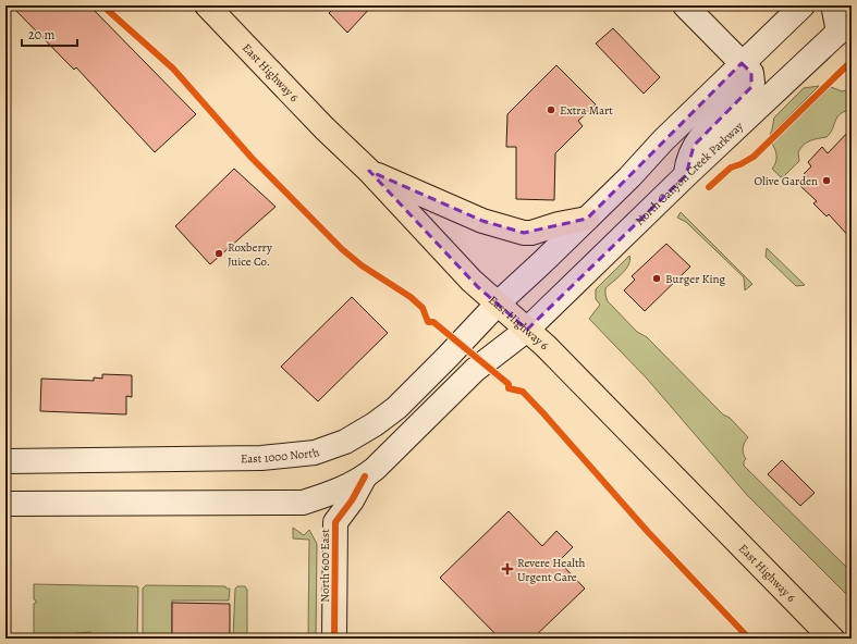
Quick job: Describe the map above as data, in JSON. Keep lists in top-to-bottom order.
{
  "streets": {
    "highway": ["East Highway 6"],
    "main road": ["North Canyon Creek Parkway", "East 1000 North", "North 600 East"]
  },
  "crossings": [
    ["East Highway 6", "North Canyon Creek Parkway"],
    ["East Highway 6", "East 1000 North"]
  ],
  "places": {
    "other": [
      "Extra Mart",
      "Olive Garden",
      "Roxberry Juice Co.",
      "Burger King"
    ],
    "health": ["Revere Health Urgent Care"]
  },
  "scale_bar": "20 m"
}
